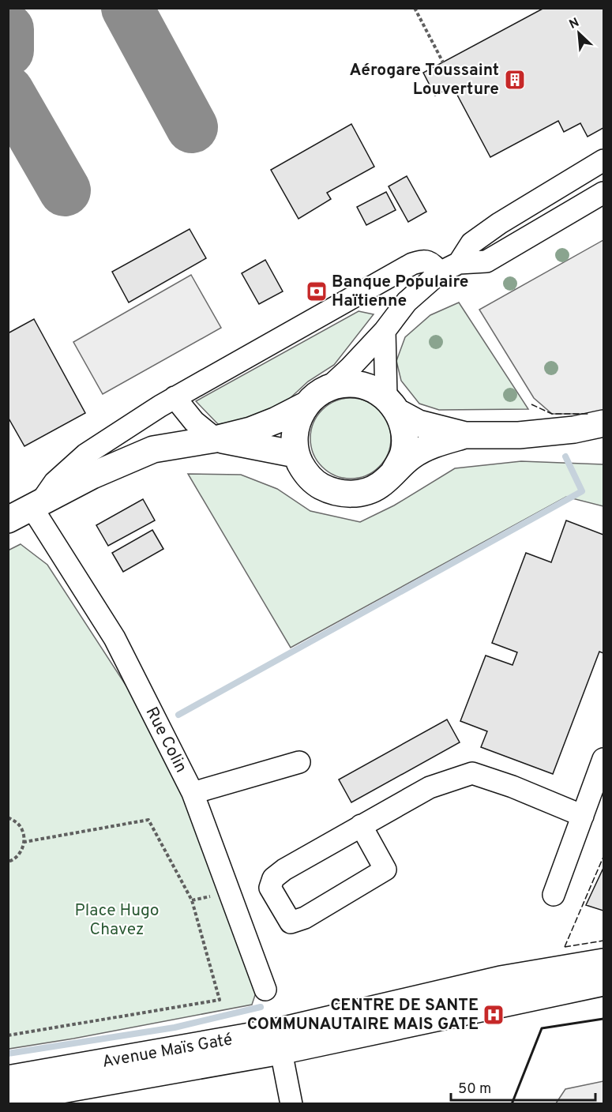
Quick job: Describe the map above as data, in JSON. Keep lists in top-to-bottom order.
{
  "streets": {
    "main road": ["Avenue Maïs Gaté"],
    "street": ["Rue Colin"]
  },
  "parks": ["Place Hugo Chavez"],
  "places": {
    "building": ["Aérogare Toussaint Louverture"],
    "bank": ["Banque Populaire Haïtienne"],
    "hospital": ["CENTRE DE SANTE COMMUNAUTAIRE MAIS GATE"]
  },
  "scale_bar": "50 m",
  "north": "top left"
}
